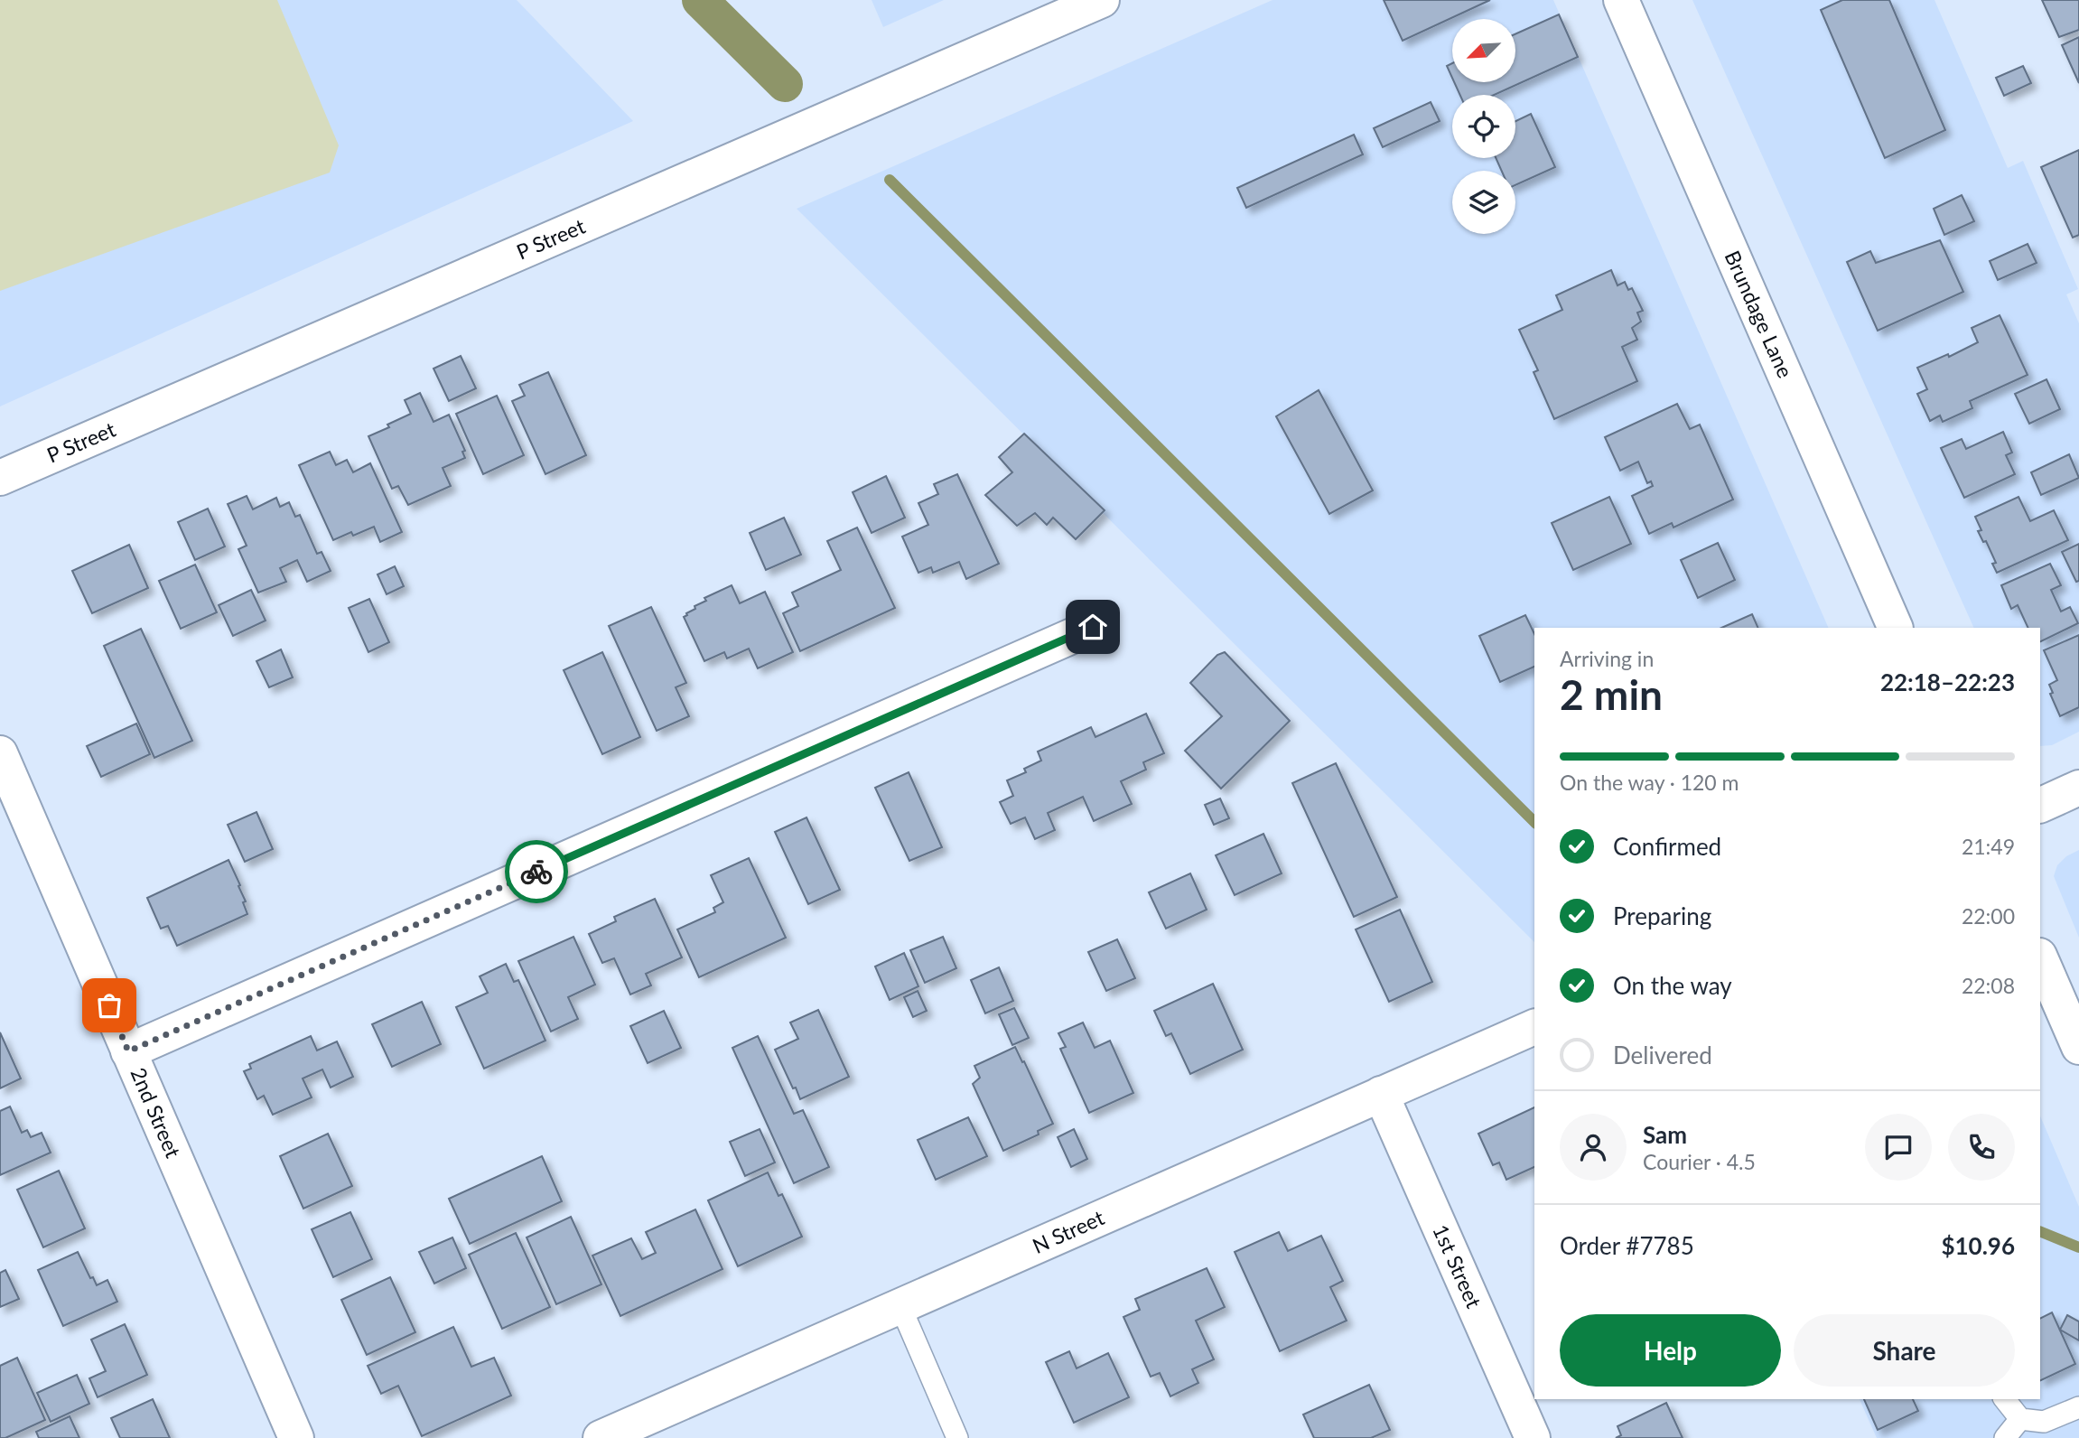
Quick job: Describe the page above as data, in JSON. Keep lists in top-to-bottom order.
{
  "streets": {
    "street": [
      "P Street",
      "Brundage Lane",
      "2nd Street",
      "N Street",
      "1st Street"
    ]
  },
  "crossings": [
    ["N Street", "1st Street"]
  ],
  "north": "bottom left",
  "page": {
    "heading": ["2 min", "Arriving in", "22:18–22:23"],
    "panel": [
      "Sam",
      "Courier · 4.5",
      "Order #7785",
      "$10.96"
    ],
    "bar": "On the way · 120 m",
    "list": [
      ["Confirmed", "21:49"],
      ["Preparing", "22:00"],
      ["On the way", "22:08"],
      "Delivered"
    ],
    "buttons": ["Help", "Share"]
  }
}
